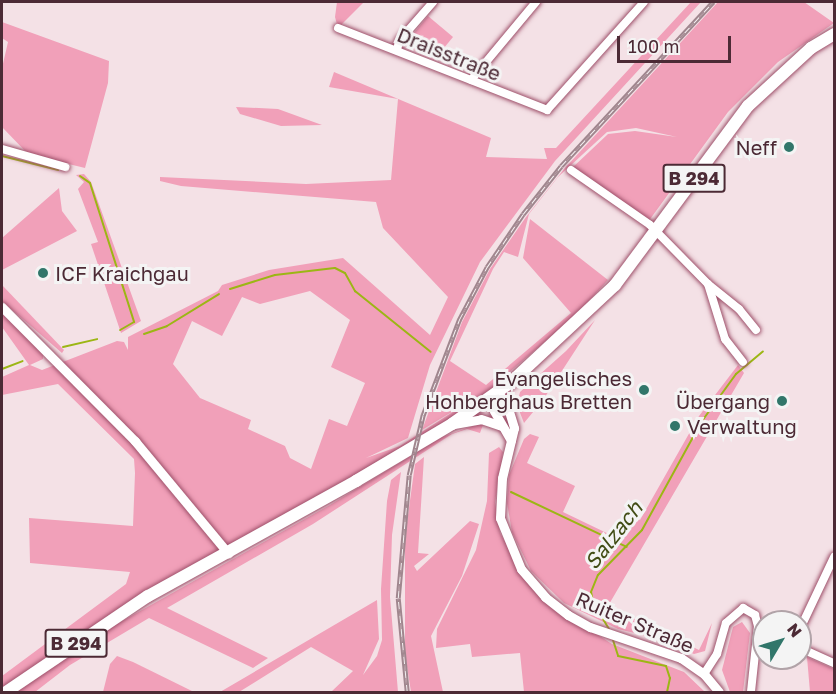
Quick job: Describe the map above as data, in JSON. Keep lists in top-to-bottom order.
{
  "streets": {
    "main road": ["B 294"],
    "street": ["Draisstraße", "Ruiter Straße"]
  },
  "crossings": [
    ["B 294", "Ruiter Straße"]
  ],
  "water": ["Salzach"],
  "places": [
    "Neff",
    "ICF Kraichgau",
    "Evangelisches Hohberghaus Bretten",
    "Übergang",
    "Verwaltung"
  ],
  "scale_bar": "100 m",
  "north": "top right"
}
